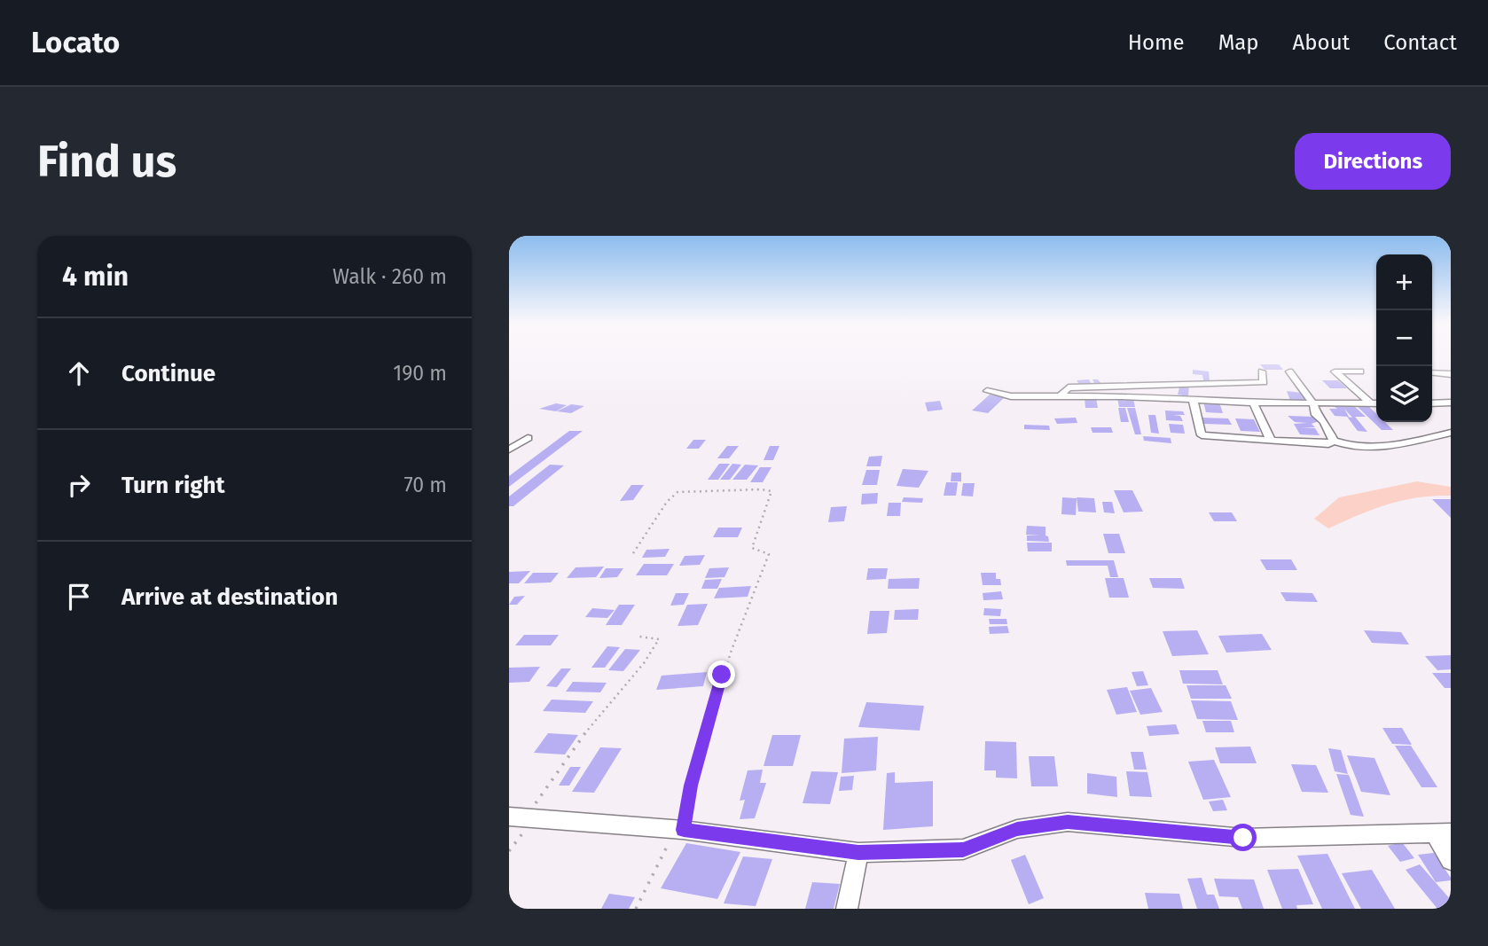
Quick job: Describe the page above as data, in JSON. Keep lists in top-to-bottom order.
{
  "page": {
    "header": "Locato",
    "nav": [
      "Home",
      "Map",
      "About",
      "Contact"
    ],
    "buttons": "Directions",
    "title": "Find us",
    "heading": ["4 min", "Walk · 260 m"],
    "map_buttons": ["+", "−"],
    "list": [
      ["Continue", "190 m"],
      ["Turn right", "70 m"],
      "Arrive at destination"
    ]
  }
}
